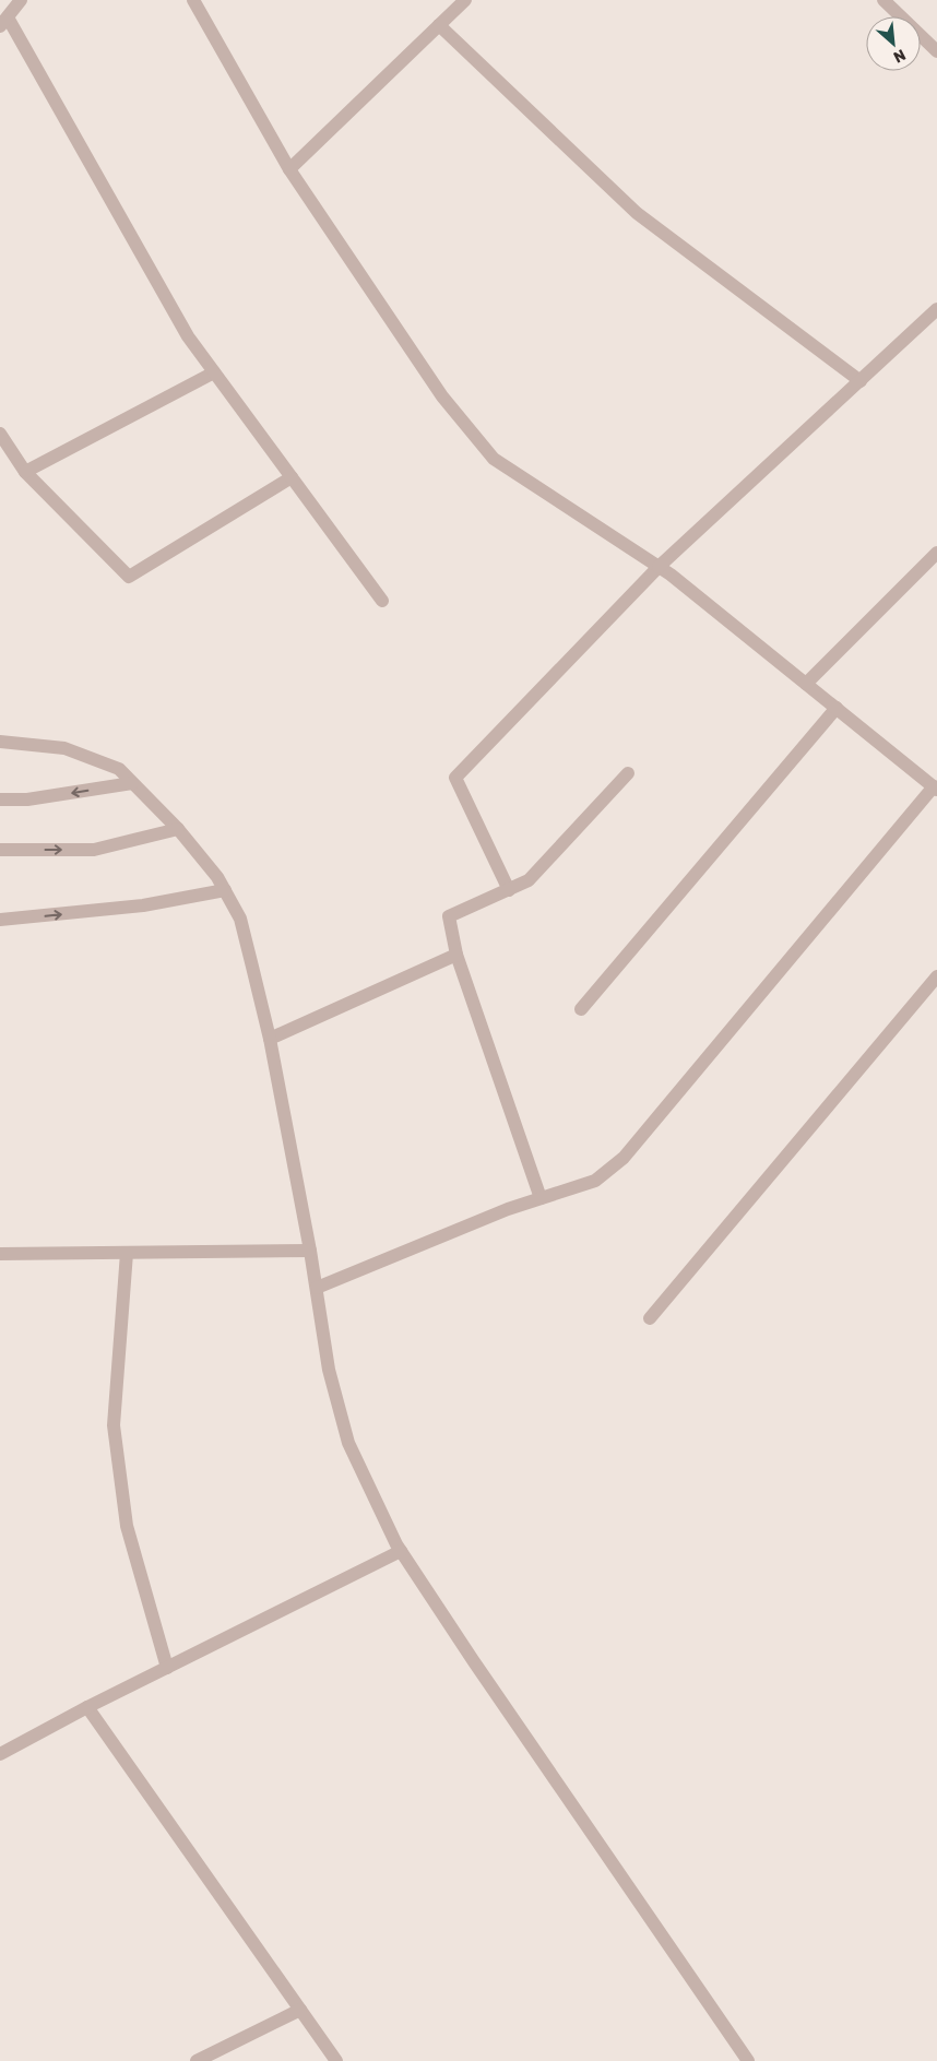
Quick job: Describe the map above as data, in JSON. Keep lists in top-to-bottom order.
{
  "north": "bottom right"
}
